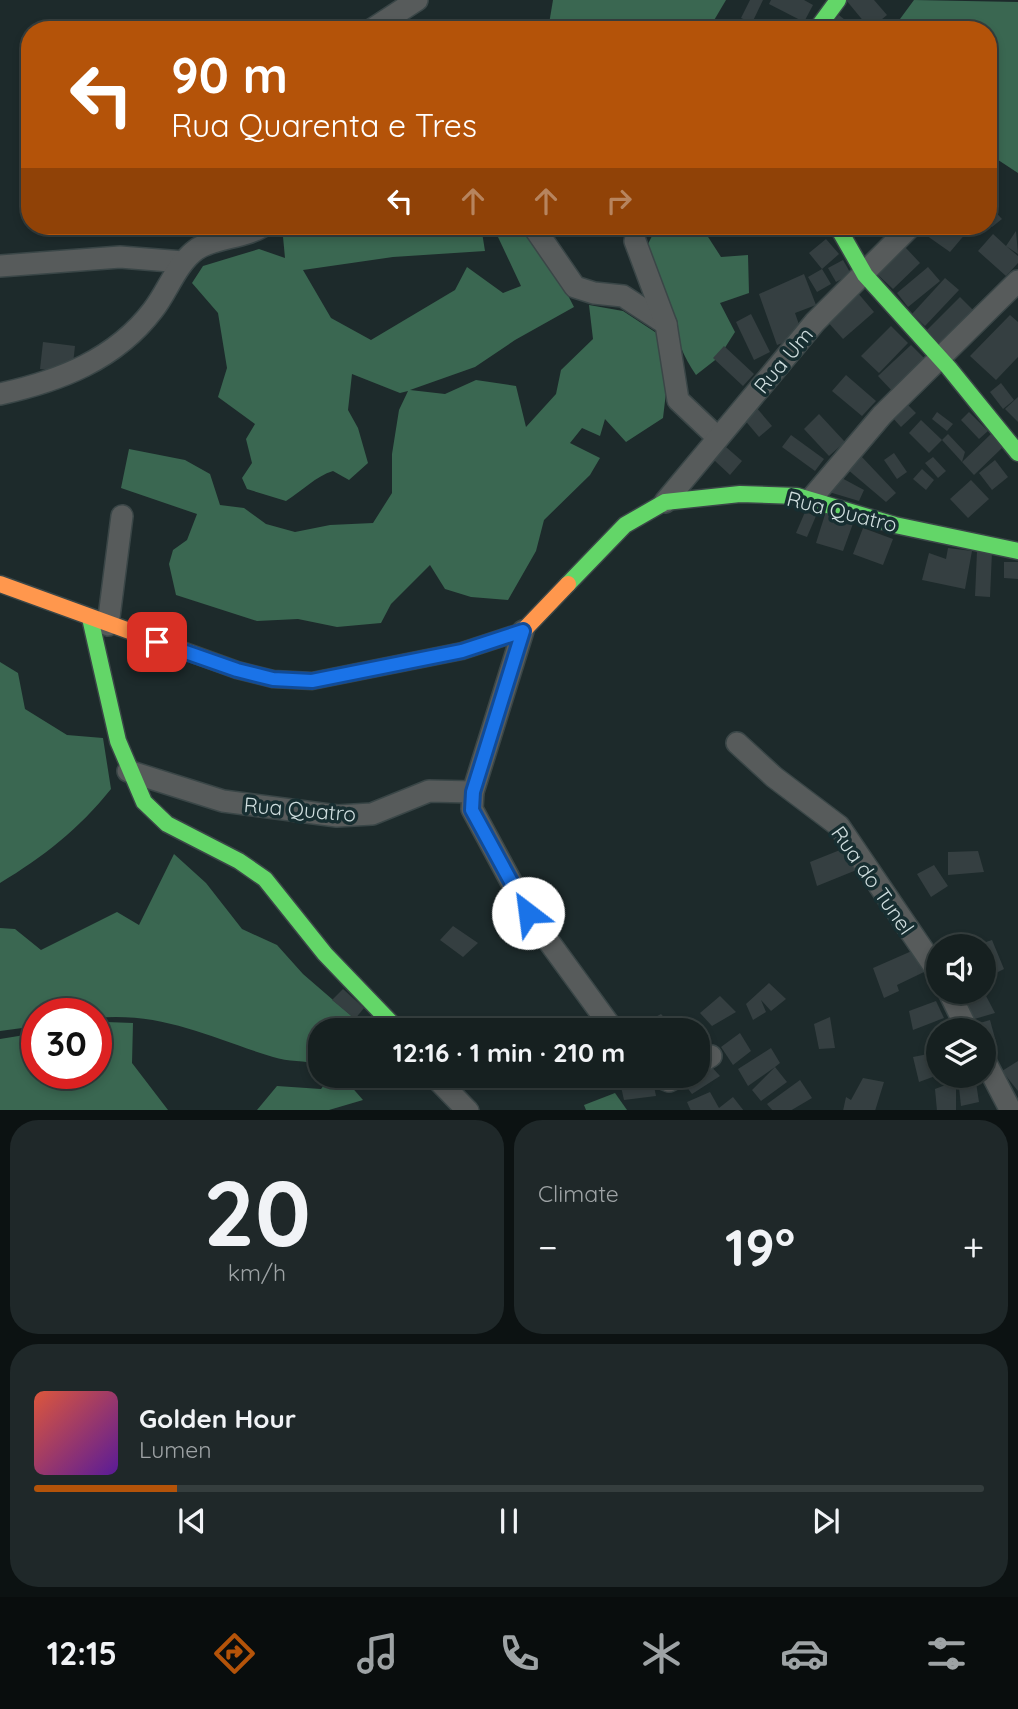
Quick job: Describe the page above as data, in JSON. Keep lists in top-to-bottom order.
{
  "streets": {
    "street": ["Rua Um", "Rua Quatro", "Rua do Tunel"]
  },
  "crossings": [
    ["Rua Um", "Rua Quatro"]
  ],
  "page": {
    "turn": ["90 m", "Rua Quarenta e Tres"],
    "limit": "30",
    "trip": "12:16 · 1 min · 210 m",
    "tile": [
      ["20", "km/h"],
      "Climate"
    ],
    "heat": ["−", "19°", "+"],
    "song": ["Golden Hour", "Lumen"],
    "tabs": "12:15"
  }
}
